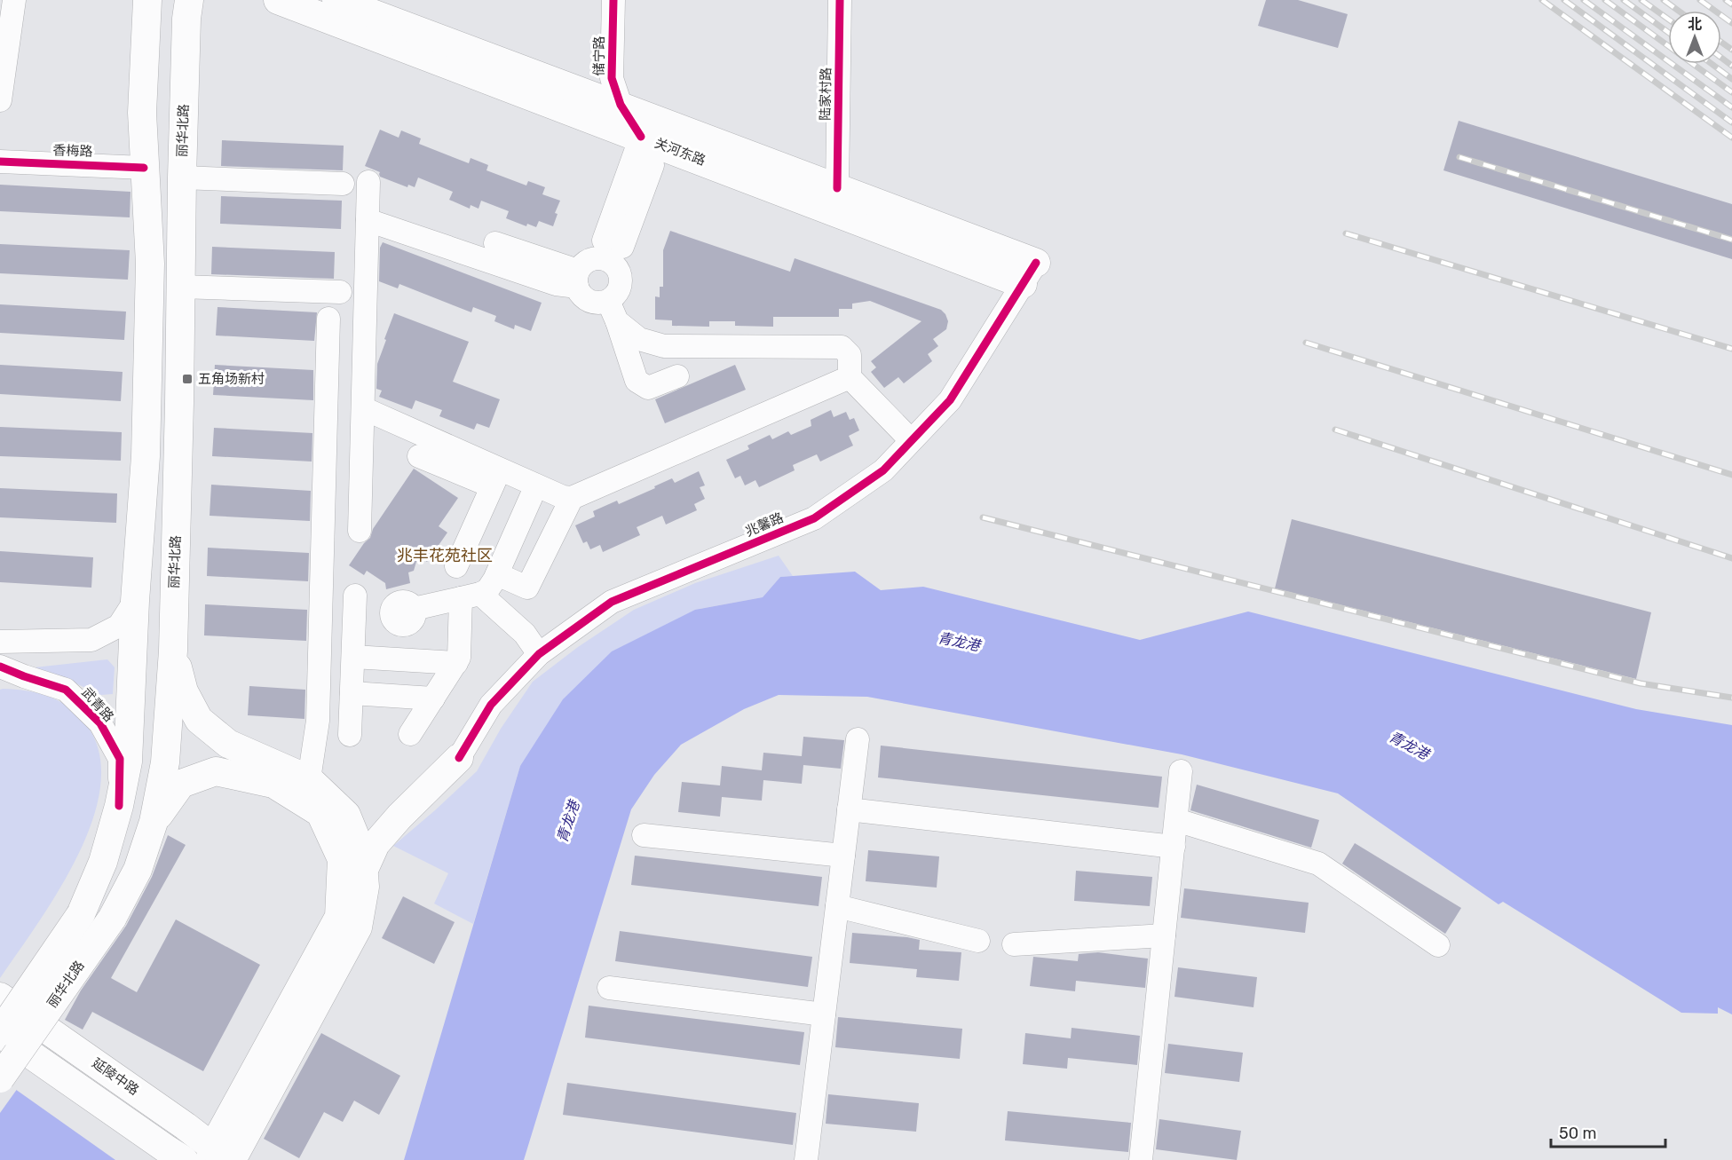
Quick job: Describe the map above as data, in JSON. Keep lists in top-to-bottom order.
{
  "streets": {
    "main road": ["丽华北路", "关河东路", "延陵中路"],
    "street": [
      "储宁路",
      "陆家村路",
      "香梅路",
      "兆馨路",
      "武青路"
    ]
  },
  "crossings": [
    ["储宁路", "关河东路"],
    ["陆家村路", "关河东路"],
    ["丽华北路", "香梅路"],
    ["丽华北路", "武青路"],
    ["关河东路", "兆馨路"]
  ],
  "districts": ["兆丰花苑社区"],
  "water": ["青龙港"],
  "places": {
    "transit": ["五角场新村"]
  },
  "scale_bar": "50 m",
  "north": "top"
}
